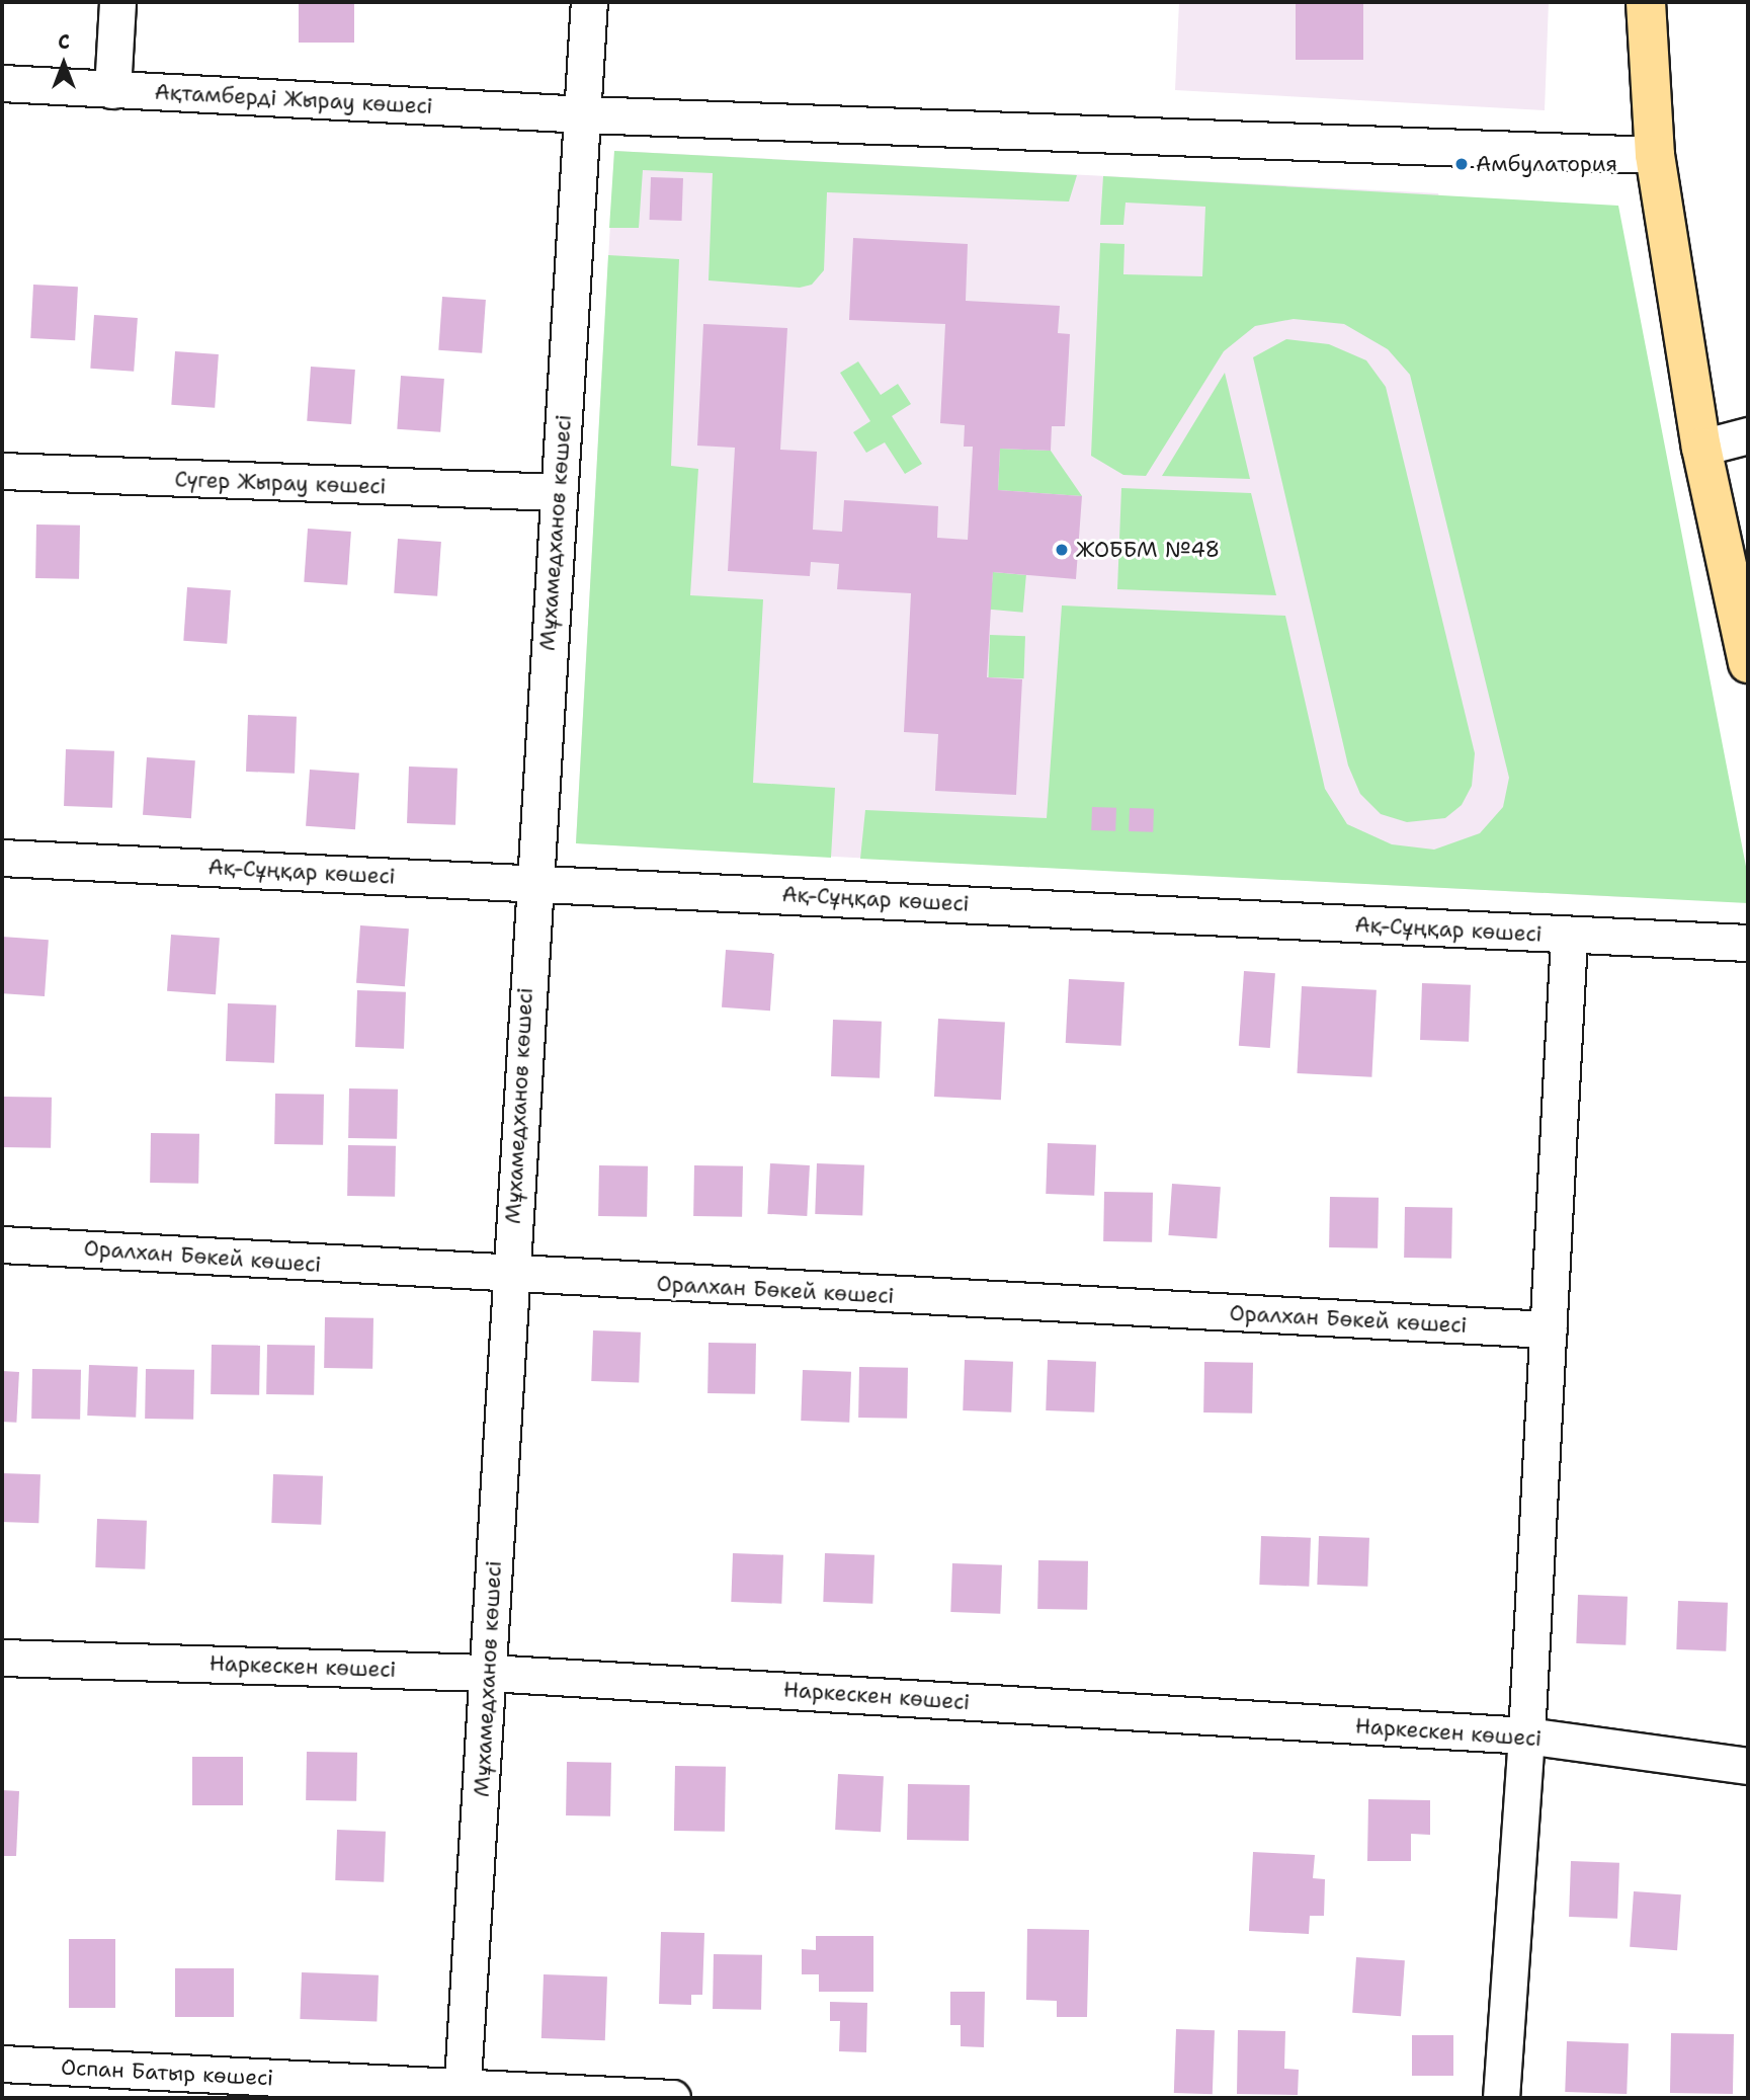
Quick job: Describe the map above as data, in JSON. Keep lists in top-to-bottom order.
{
  "streets": {
    "street": [
      "Ақтамберді Жырау көшесі",
      "Сүгер Жырау көшесі",
      "Мұхамедханов көшесі",
      "Ақ-Сұңқар көшесі",
      "Оралхан Бөкей көшесі",
      "Наркескен көшесі",
      "Оспан Батыр көшесі"
    ]
  },
  "crossings": [
    ["Ақтамберді Жырау көшесі", "Мұхамедханов көшесі"],
    ["Сүгер Жырау көшесі", "Мұхамедханов көшесі"],
    ["Мұхамедханов көшесі", "Ақ-Сұңқар көшесі"],
    ["Мұхамедханов көшесі", "Оралхан Бөкей көшесі"],
    ["Мұхамедханов көшесі", "Наркескен көшесі"],
    ["Мұхамедханов көшесі", "Оспан Батыр көшесі"]
  ],
  "places": ["Амбулатория", "ЖОББМ №48"],
  "north": "top"
}
